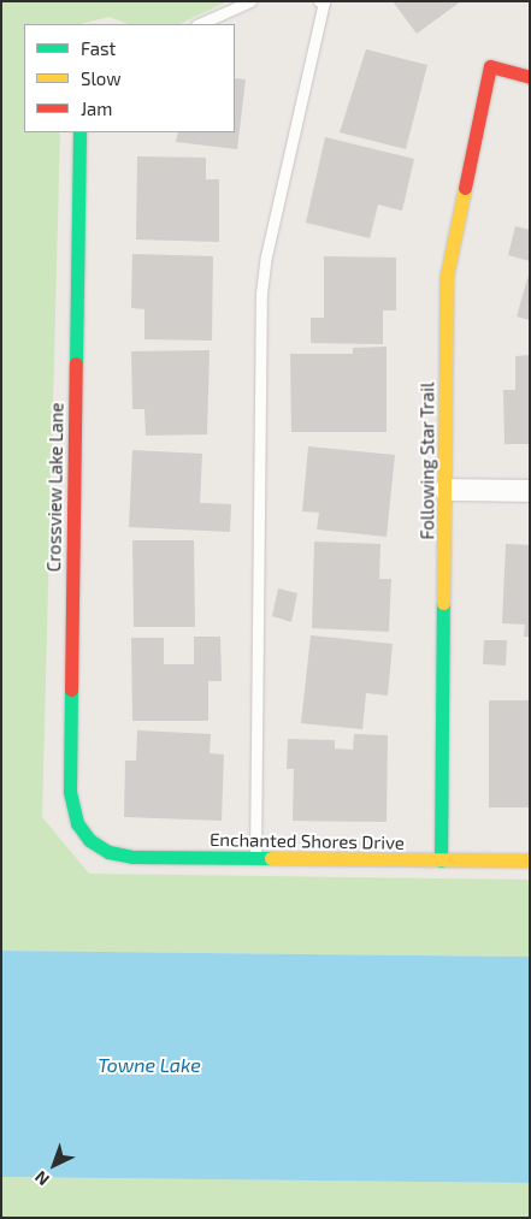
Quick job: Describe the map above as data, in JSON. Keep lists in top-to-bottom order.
{
  "streets": {
    "street": ["Following Star Trail", "Crossview Lake Lane", "Enchanted Shores Drive"]
  },
  "crossings": [
    ["Following Star Trail", "Enchanted Shores Drive"],
    ["Crossview Lake Lane", "Enchanted Shores Drive"]
  ],
  "water": ["Towne Lake"],
  "legend": ["Fast", "Slow", "Jam"],
  "north": "bottom left"
}
